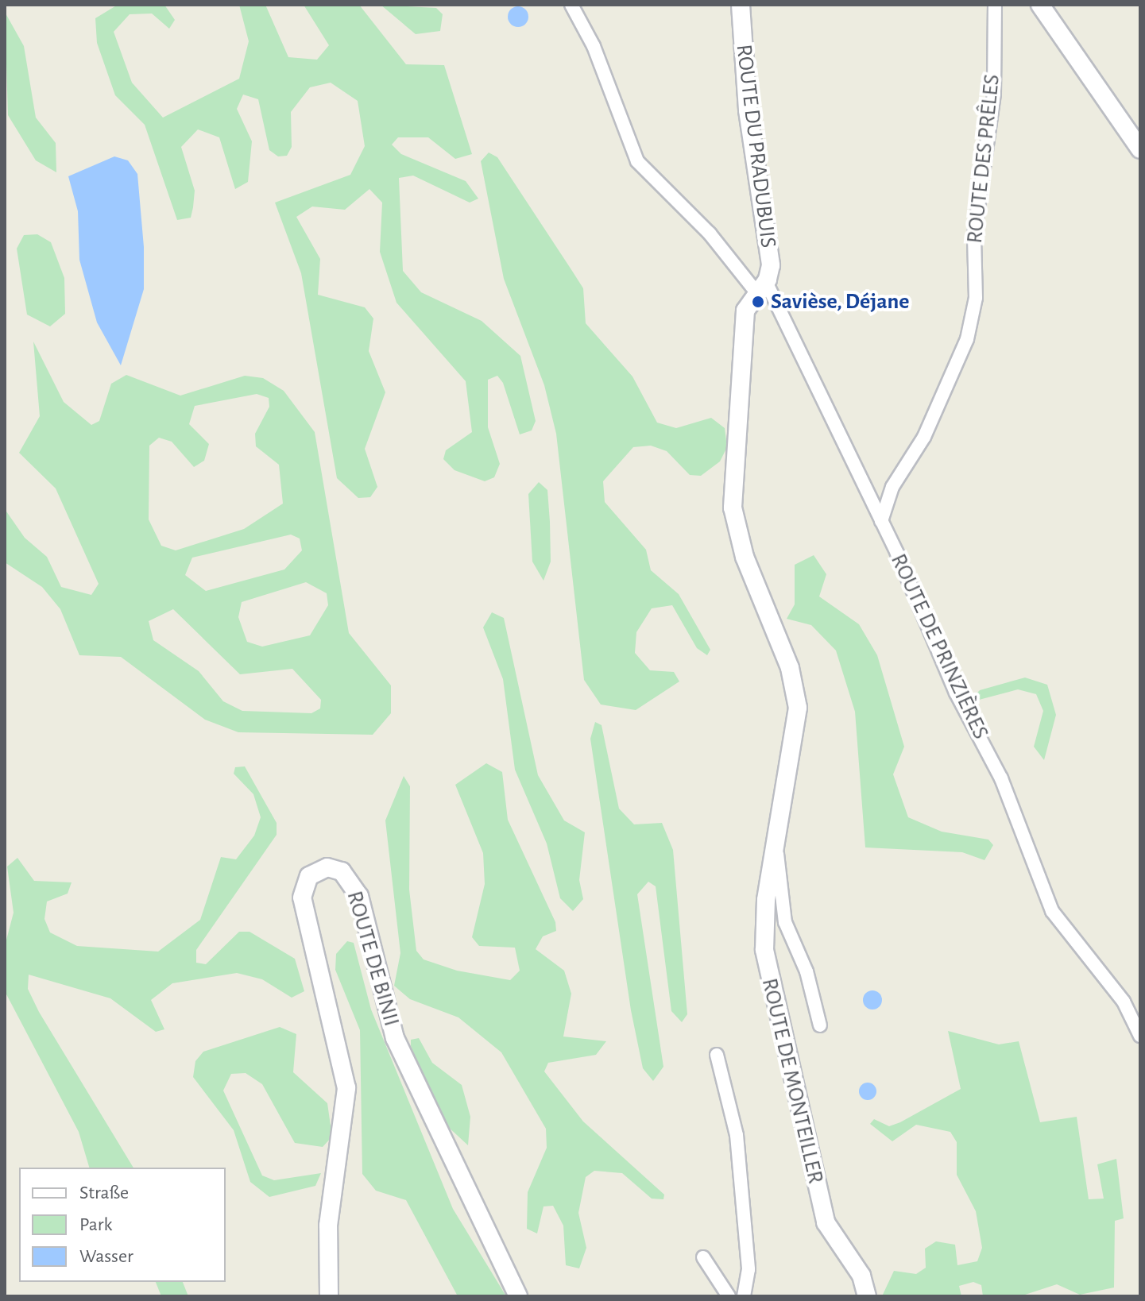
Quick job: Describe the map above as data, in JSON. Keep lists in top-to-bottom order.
{
  "streets": {
    "street": [
      "ROUTE DU PRADUBUIS",
      "ROUTE DES PRÊLES",
      "ROUTE DE PRINZIÈRES",
      "ROUTE DE BINII",
      "ROUTE DE MONTEILLER"
    ]
  },
  "crossings": [
    ["ROUTE DU PRADUBUIS", "ROUTE DE PRINZIÈRES"],
    ["ROUTE DU PRADUBUIS", "ROUTE DE MONTEILLER"],
    ["ROUTE DES PRÊLES", "ROUTE DE PRINZIÈRES"],
    ["ROUTE DE PRINZIÈRES", "ROUTE DE MONTEILLER"]
  ],
  "places": ["Savièse, Déjane"],
  "legend": ["Straße", "Park", "Wasser"]
}
